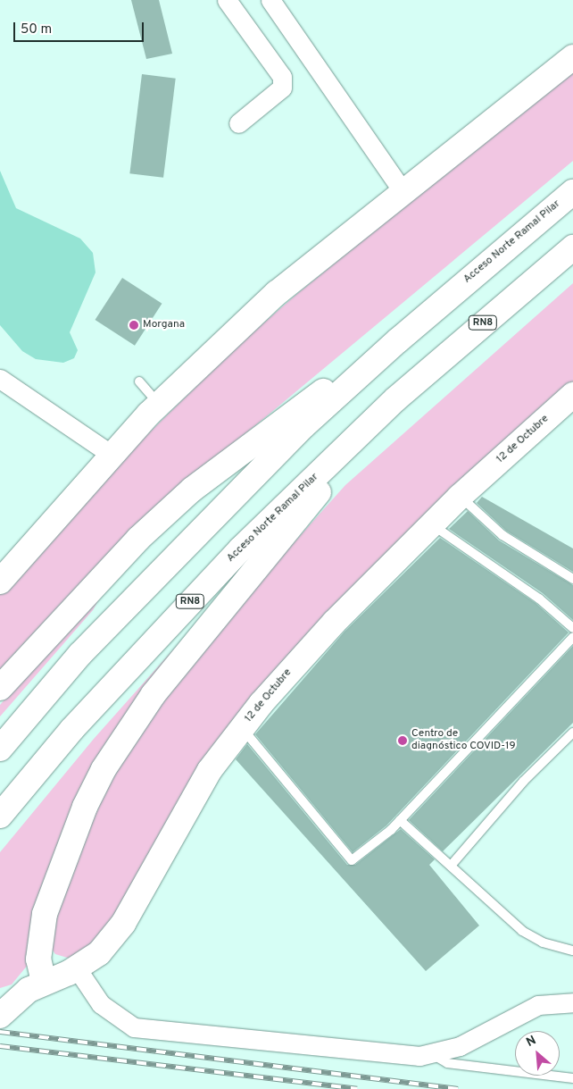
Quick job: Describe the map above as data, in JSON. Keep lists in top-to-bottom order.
{
  "streets": {
    "main road": ["Acceso Norte Ramal Pilar", "RN8", "12 de Octubre"]
  },
  "places": ["Morgana", "Centro de diagnóstico COVID-19"],
  "scale_bar": "50 m",
  "north": "top left"
}
